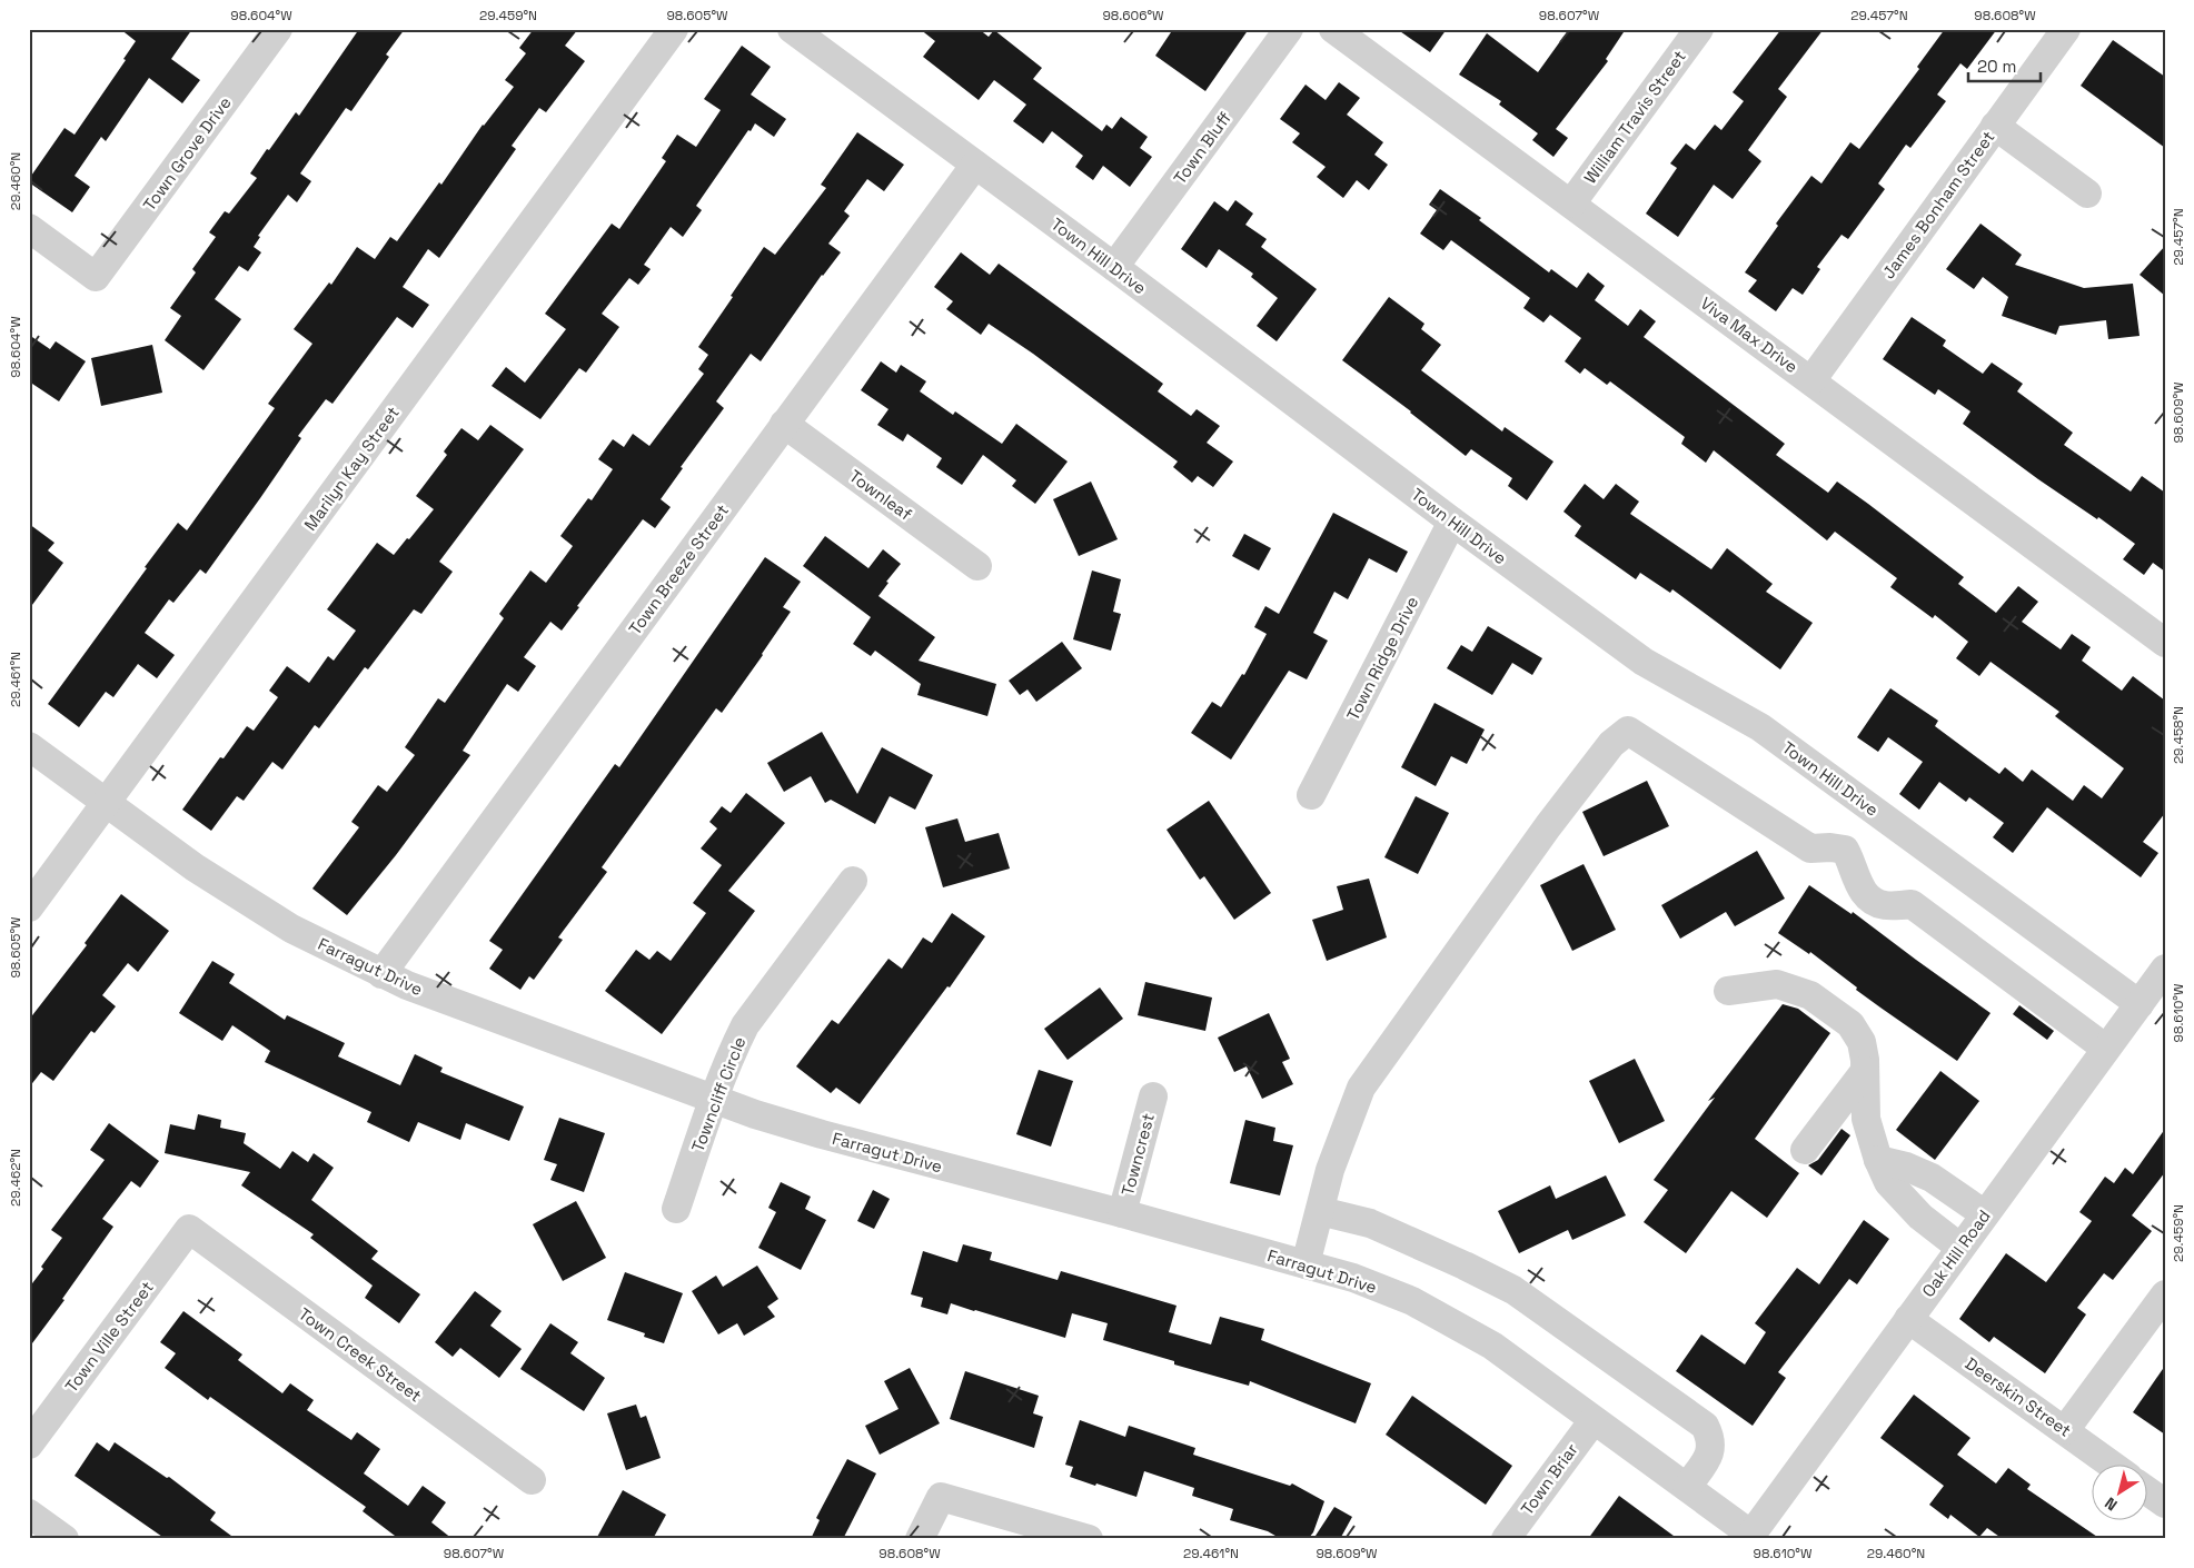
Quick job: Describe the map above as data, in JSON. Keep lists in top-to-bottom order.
{
  "streets": {
    "street": [
      "William Travis Street",
      "Town Bluff",
      "Town Grove Drive",
      "James Bonham Street",
      "Town Hill Drive",
      "Viva Max Drive",
      "Marilyn Kay Street",
      "Townleaf",
      "Town Breeze Street",
      "Town Ridge Drive",
      "Farragut Drive",
      "Towncliff Circle",
      "Towncrest",
      "Oak Hill Road",
      "Town Ville Street",
      "Town Creek Street",
      "Deerskin Street",
      "Town Briar"
    ]
  },
  "crossings": [
    ["William Travis Street", "Viva Max Drive"],
    ["Town Bluff", "Town Hill Drive"],
    ["James Bonham Street", "Viva Max Drive"],
    ["Town Hill Drive", "Town Breeze Street"],
    ["Town Hill Drive", "Town Ridge Drive"],
    ["Town Hill Drive", "Oak Hill Road"],
    ["Marilyn Kay Street", "Farragut Drive"],
    ["Townleaf", "Town Breeze Street"],
    ["Town Breeze Street", "Farragut Drive"],
    ["Farragut Drive", "Towncliff Circle"],
    ["Farragut Drive", "Towncrest"],
    ["Farragut Drive", "Oak Hill Road"],
    ["Farragut Drive", "Town Briar"],
    ["Oak Hill Road", "Deerskin Street"],
    ["Town Ville Street", "Town Creek Street"]
  ],
  "scale_bar": "20 m",
  "north": "bottom left",
  "coordinates": [
    "98.604°W",
    "29.459°N",
    "98.605°W",
    "98.606°W",
    "98.607°W",
    "29.457°N",
    "98.608°W",
    "29.460°N",
    "98.609°W",
    "29.461°N",
    "29.458°N",
    "98.610°W",
    "29.462°N"
  ]
}
